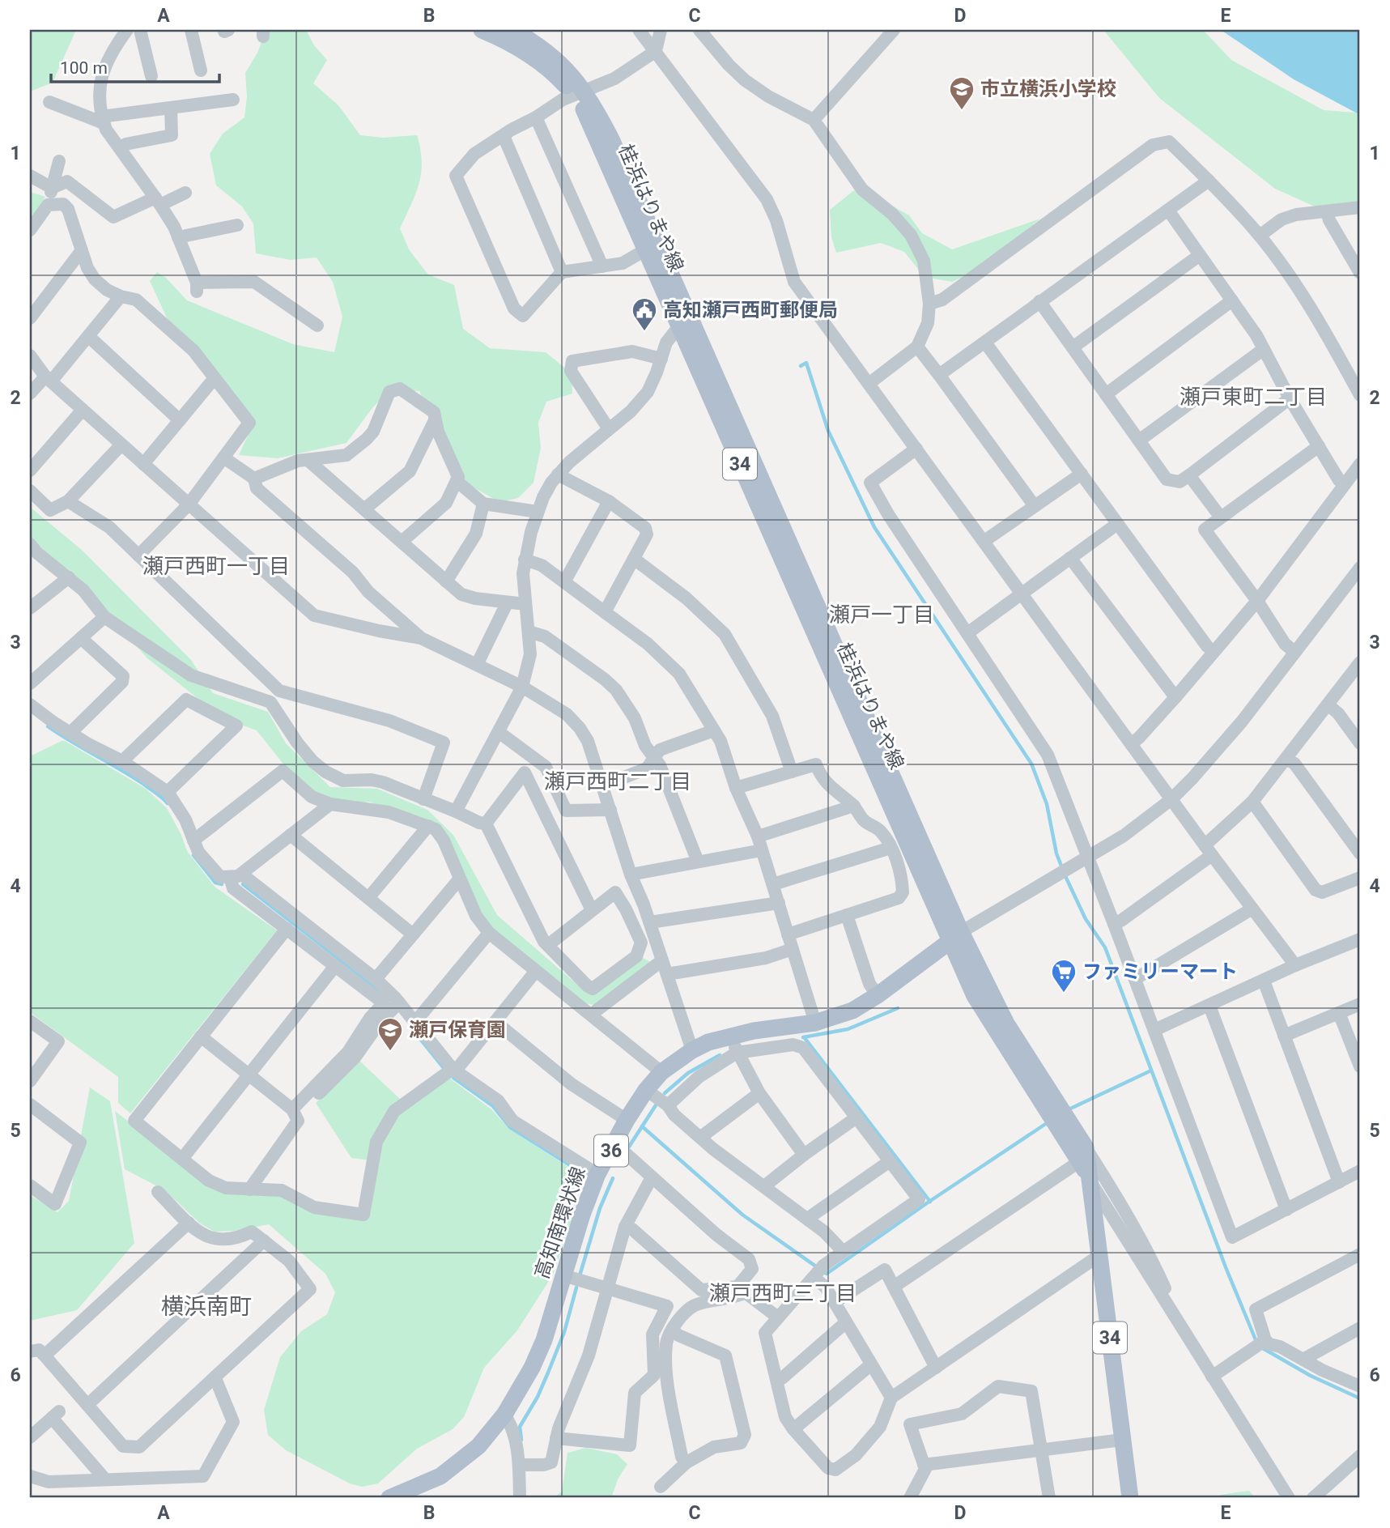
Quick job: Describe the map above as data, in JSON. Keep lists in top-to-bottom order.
{
  "streets": {
    "main road": [
      "桂浜はりまや線",
      "34",
      "36",
      "高知南環状線"
    ]
  },
  "crossings": [
    ["桂浜はりまや線", "高知南環状線"]
  ],
  "districts": [
    "瀬戸東町二丁目",
    "瀬戸西町一丁目",
    "瀬戸一丁目",
    "瀬戸西町二丁目",
    "瀬戸西町三丁目",
    "横浜南町"
  ],
  "places": {
    "school or university": ["市立横浜小学校", "瀬戸保育園"],
    "public building": ["高知瀬戸西町郵便局"],
    "supermarket": ["ファミリーマート"]
  },
  "scale_bar": "100 m",
  "grid": {
    "columns": [
      "A",
      "B",
      "C",
      "D",
      "E"
    ],
    "rows": [
      "1",
      "2",
      "3",
      "4",
      "5",
      "6"
    ]
  }
}
